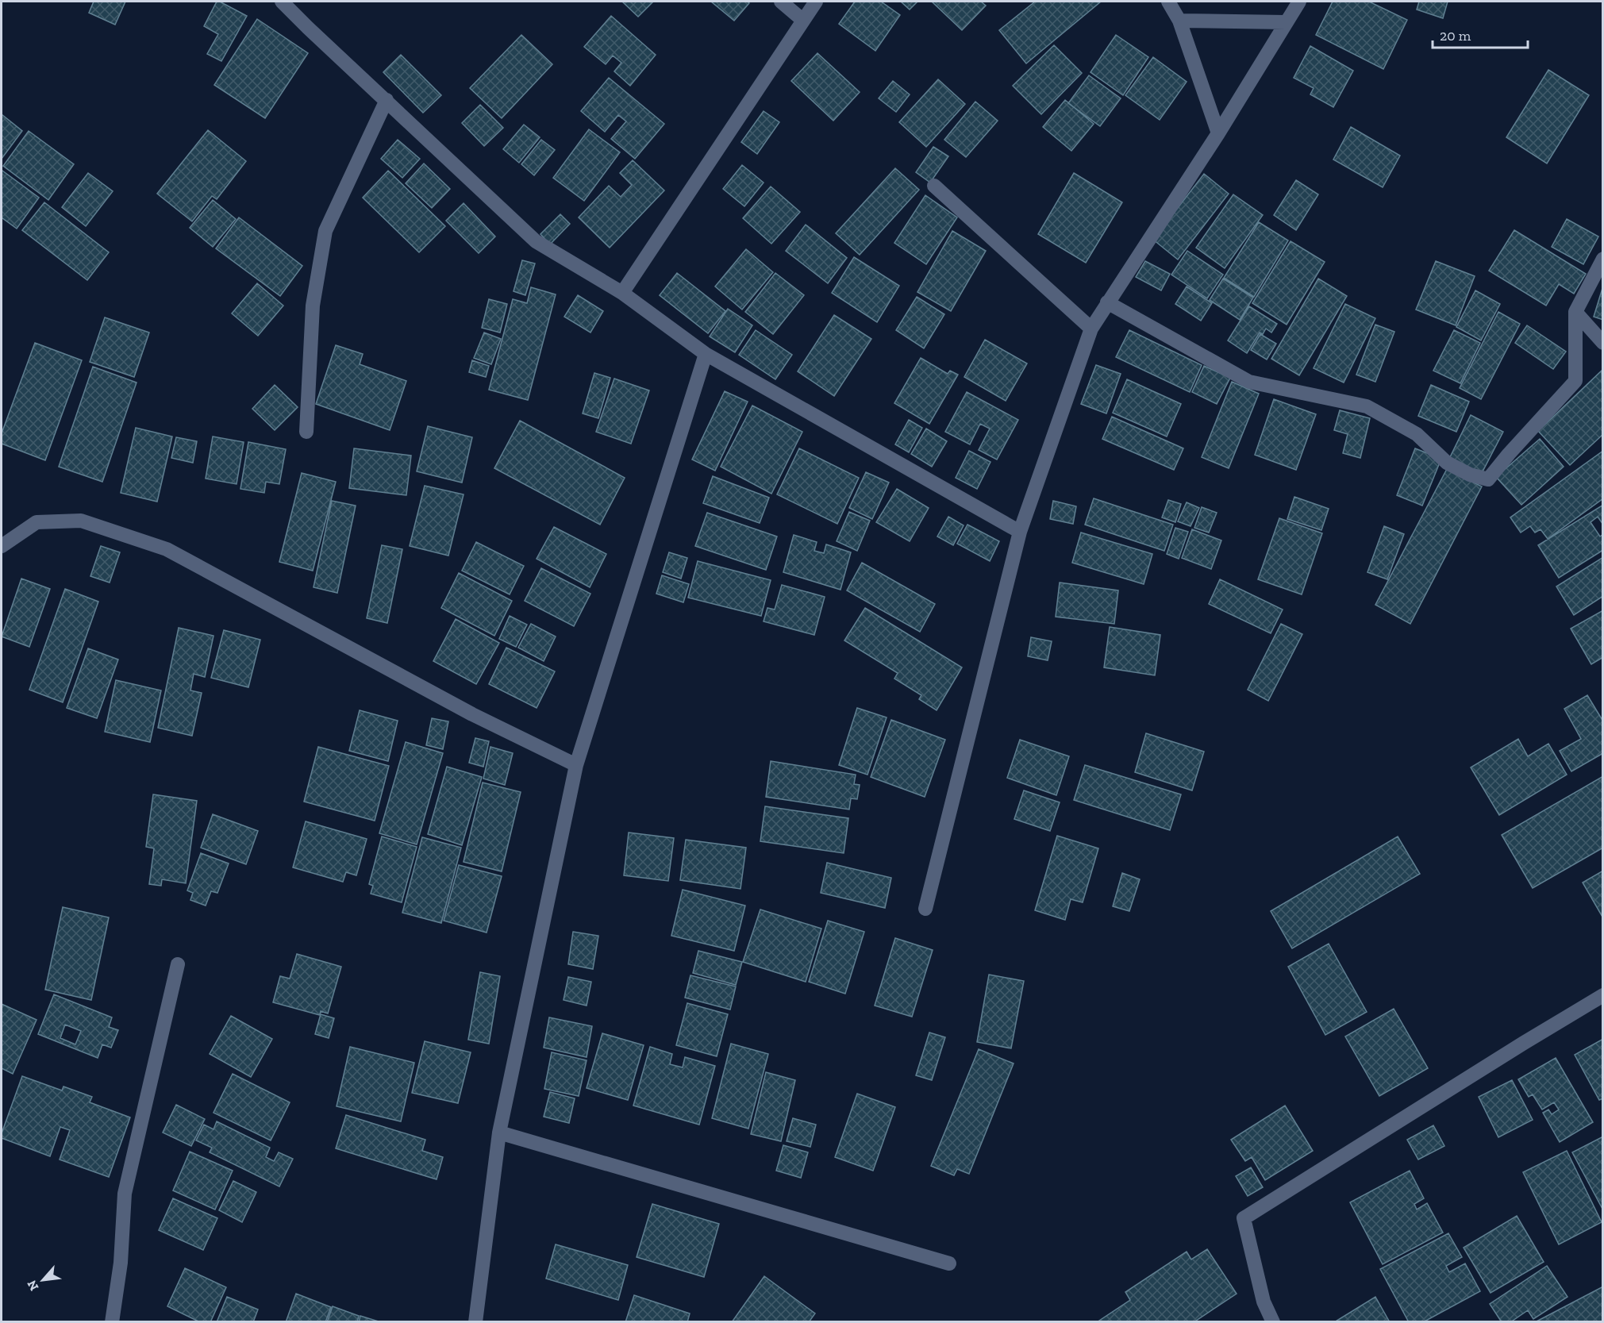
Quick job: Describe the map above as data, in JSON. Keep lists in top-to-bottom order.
{
  "scale_bar": "20 m",
  "north": "bottom left"
}
